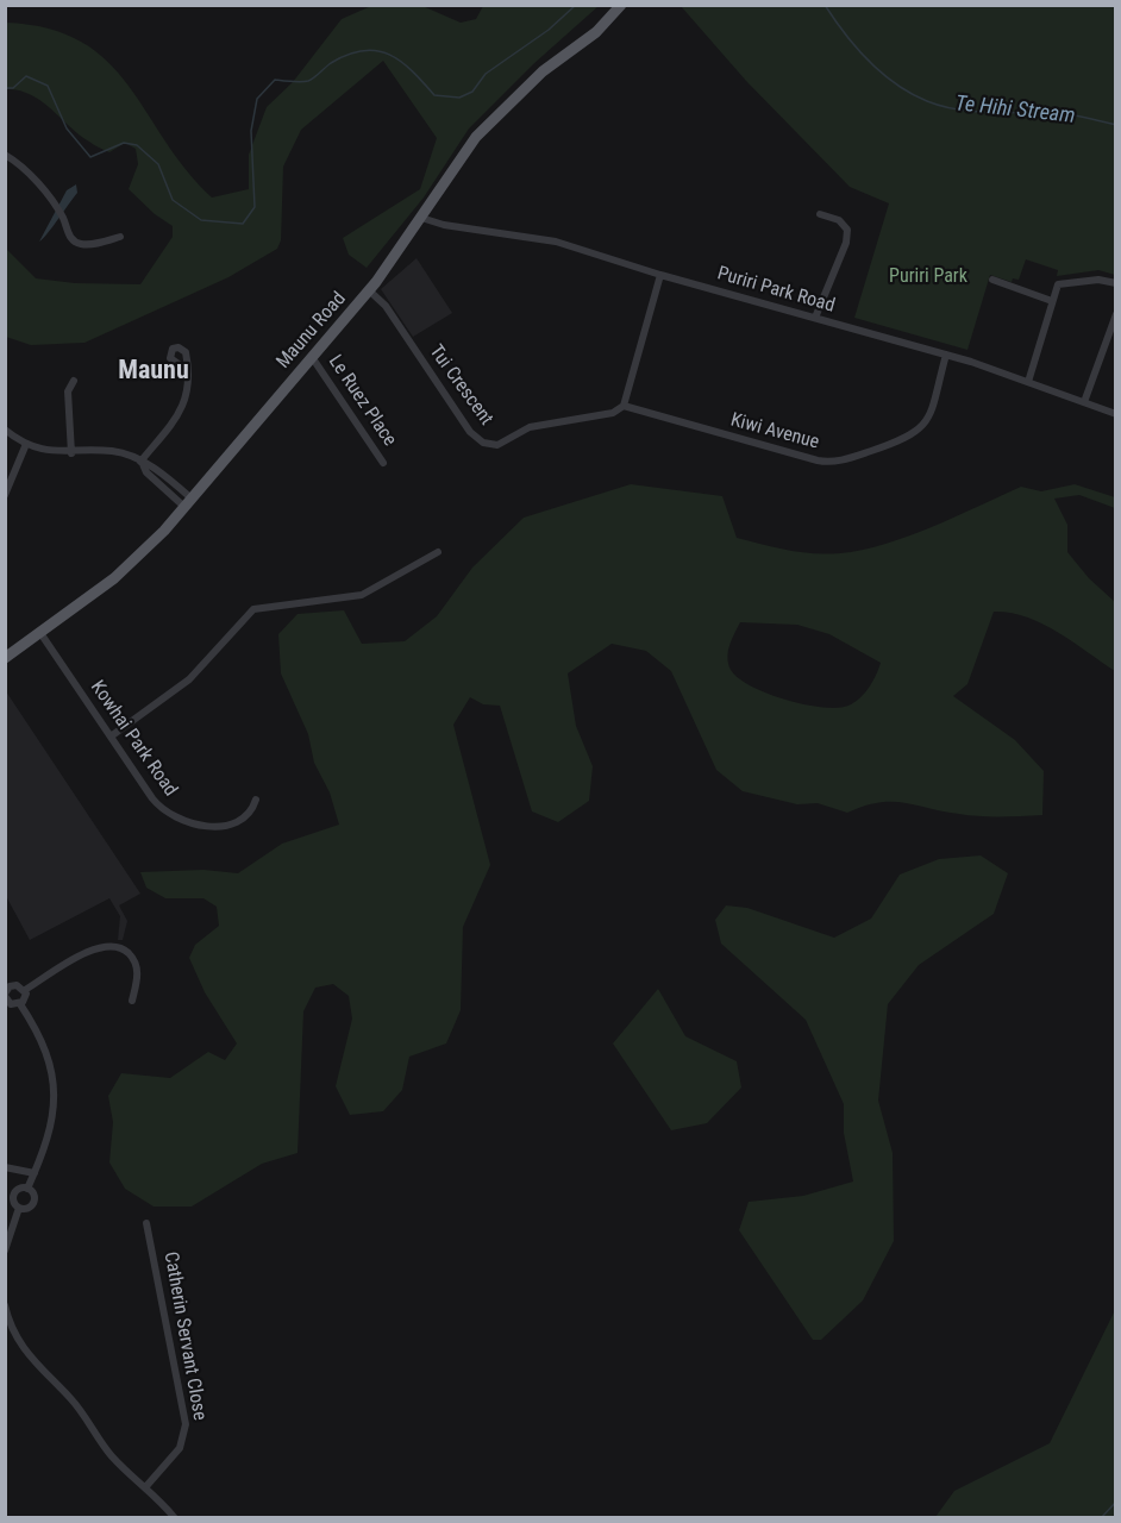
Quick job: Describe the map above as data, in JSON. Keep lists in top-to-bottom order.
{
  "streets": {
    "main road": ["Maunu Road"],
    "street": [
      "Puriri Park Road",
      "Tui Crescent",
      "Le Ruez Place",
      "Kiwi Avenue",
      "Kowhai Park Road",
      "Catherin Servant Close"
    ]
  },
  "crossings": [
    ["Puriri Park Road", "Maunu Road"],
    ["Puriri Park Road", "Kiwi Avenue"],
    ["Maunu Road", "Tui Crescent"],
    ["Maunu Road", "Le Ruez Place"],
    ["Maunu Road", "Kowhai Park Road"],
    ["Tui Crescent", "Kiwi Avenue"]
  ],
  "districts": ["Maunu"],
  "water": ["Te Hihi Stream"],
  "parks": ["Puriri Park"]
}
